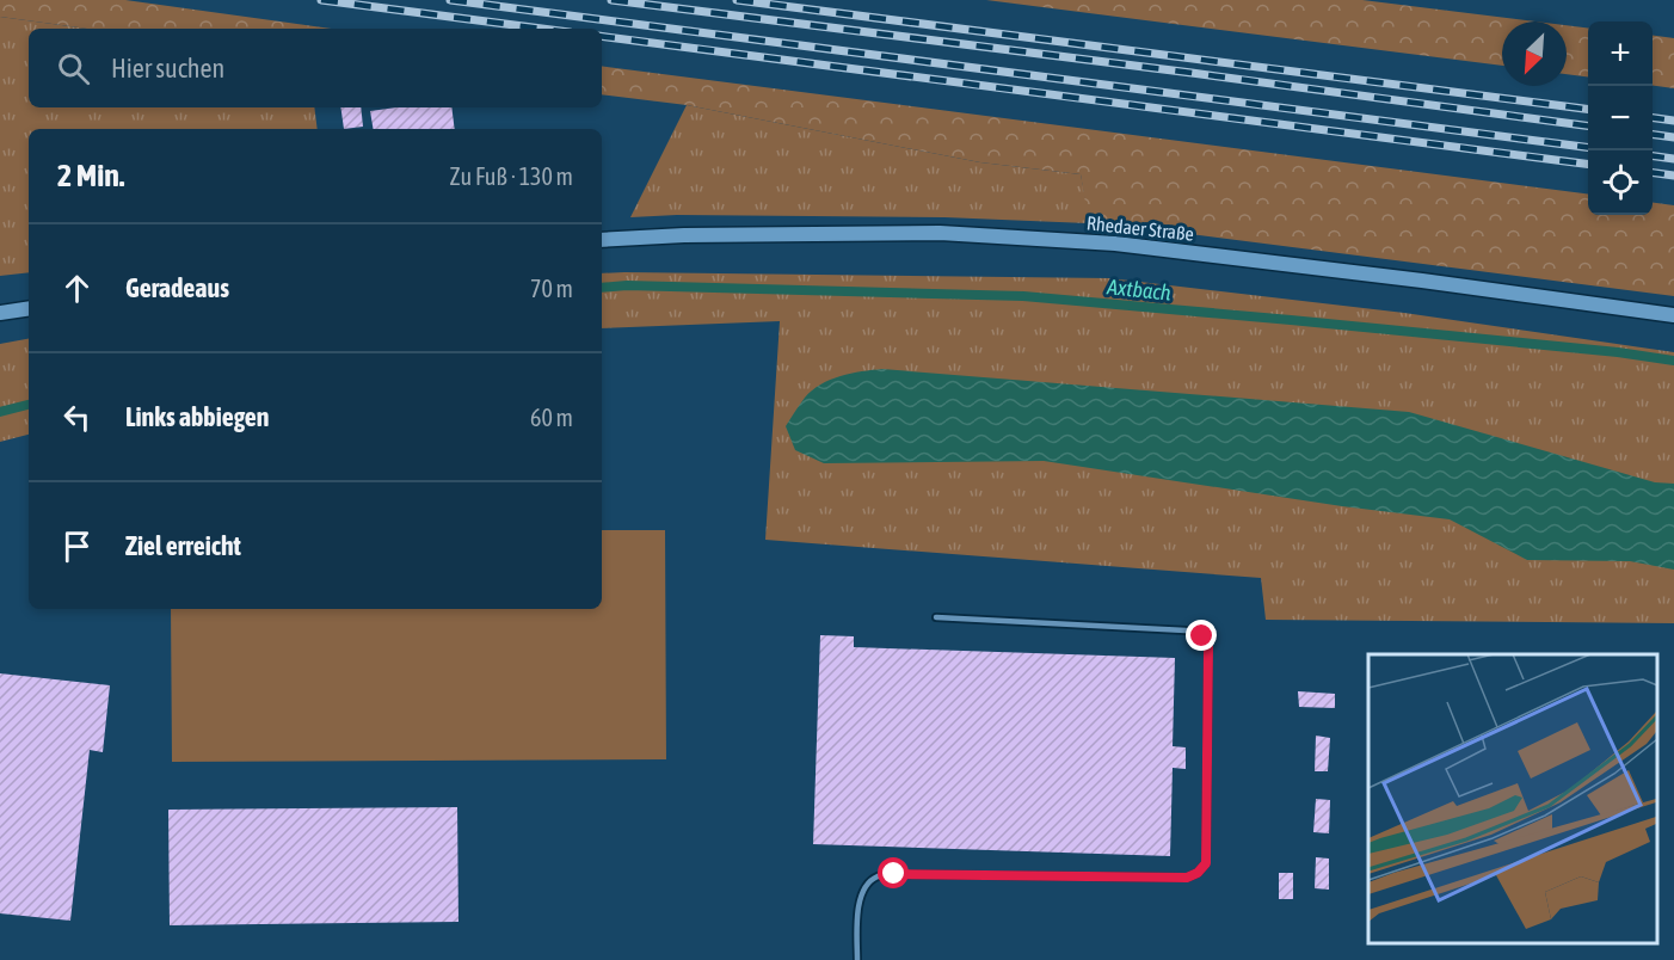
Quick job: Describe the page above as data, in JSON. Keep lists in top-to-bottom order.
{
  "streets": {
    "street": ["Rhedaer Straße"]
  },
  "water": ["Axtbach"],
  "north": "bottom left",
  "page": {
    "map_buttons": ["+", "−"],
    "search": "Hier suchen",
    "heading": ["2 Min.", "Zu Fuß · 130 m"],
    "list": [
      ["Geradeaus", "70 m"],
      ["Links abbiegen", "60 m"],
      "Ziel erreicht"
    ]
  }
}
